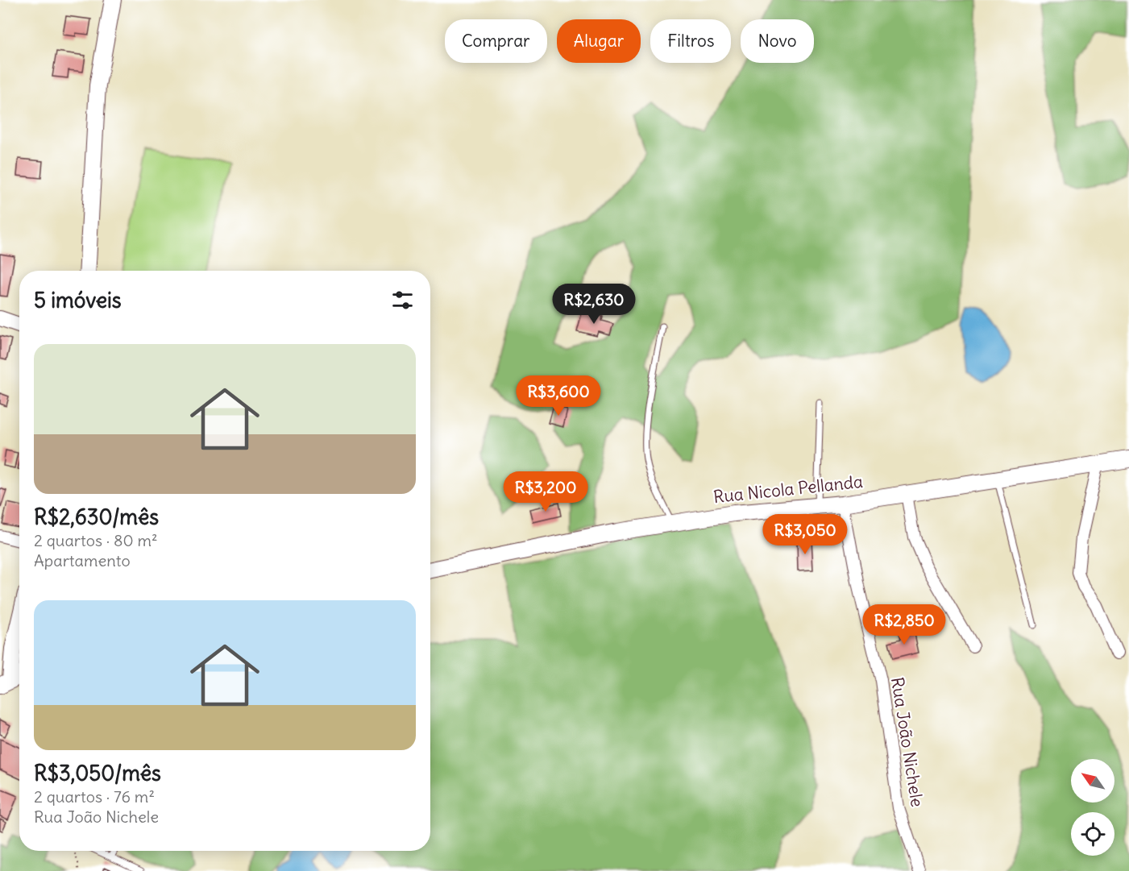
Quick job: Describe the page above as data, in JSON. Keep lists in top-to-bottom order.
{
  "streets": {
    "main road": ["Rua Nicola Pellanda"],
    "street": ["Rua João Nichele"]
  },
  "crossings": [
    ["Rua Nicola Pellanda", "Rua João Nichele"]
  ],
  "north": "top left",
  "page": {
    "chip": [
      "Comprar",
      "Alugar",
      "Filtros",
      "Novo"
    ],
    "heading": "5 imóveis",
    "price": [
      "R$2,630",
      "R$3,600",
      "R$3,200",
      "R$3,050",
      "R$2,850"
    ],
    "list": [
      {
        "name": "R$2,630/mês",
        "note": "2 quartos · 80 m² · Apartamento"
      },
      {
        "name": "R$3,050/mês",
        "note": "2 quartos · 76 m² · Rua João Nichele"
      }
    ]
  }
}
